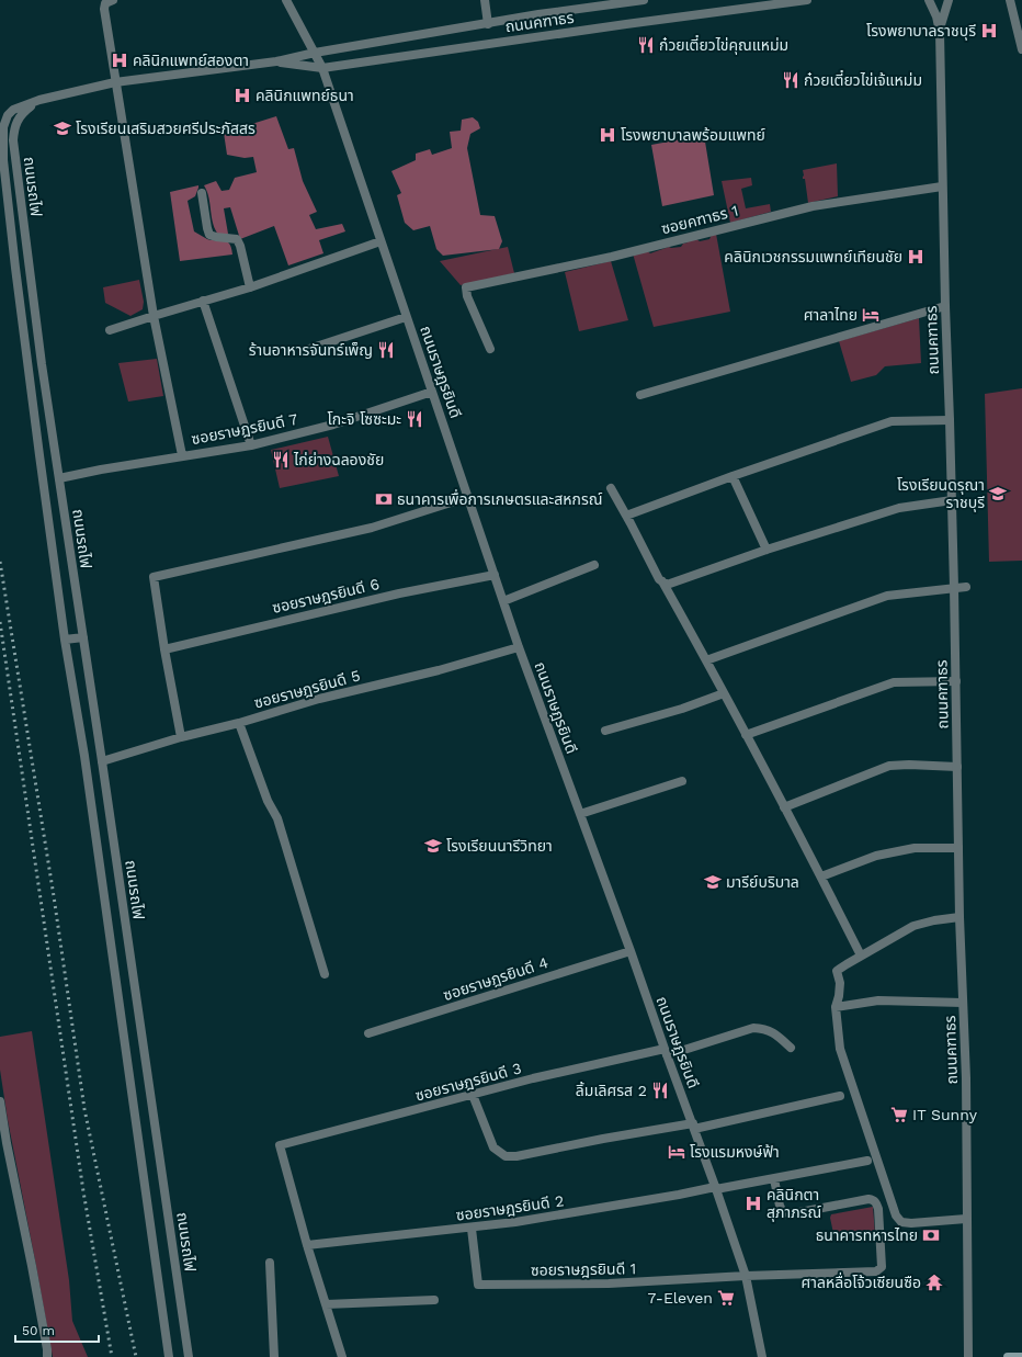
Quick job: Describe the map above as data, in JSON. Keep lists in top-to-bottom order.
{
  "streets": {
    "street": [
      "ถนนคฑาธร",
      "ถนนรถไฟ",
      "ซอยคฑาธร 1",
      "ถนนราษฎรยินดี",
      "ซอยราษฎรยินดี 7",
      "ซอยราษฎรยินดี 6",
      "ซอยราษฎรยินดี 5",
      "ซอยราษฎรยินดี 4",
      "ซอยราษฎรยินดี 3",
      "ซอยราษฎรยินดี 2",
      "ซอยราษฎรยินดี 1"
    ]
  },
  "crossings": [
    ["ถนนคฑาธร", "ถนนรถไฟ"],
    ["ถนนคฑาธร", "ซอยคฑาธร 1"],
    ["ถนนคฑาธร", "ถนนราษฎรยินดี"],
    ["ถนนรถไฟ", "ซอยราษฎรยินดี 7"],
    ["ถนนรถไฟ", "ซอยราษฎรยินดี 5"],
    ["ถนนราษฎรยินดี", "ซอยราษฎรยินดี 7"],
    ["ถนนราษฎรยินดี", "ซอยราษฎรยินดี 6"],
    ["ถนนราษฎรยินดี", "ซอยราษฎรยินดี 5"],
    ["ถนนราษฎรยินดี", "ซอยราษฎรยินดี 4"],
    ["ถนนราษฎรยินดี", "ซอยราษฎรยินดี 3"],
    ["ถนนราษฎรยินดี", "ซอยราษฎรยินดี 2"],
    ["ถนนราษฎรยินดี", "ซอยราษฎรยินดี 1"],
    ["ซอยราษฎรยินดี 3", "ซอยราษฎรยินดี 2"],
    ["ซอยราษฎรยินดี 2", "ซอยราษฎรยินดี 1"]
  ],
  "places": {
    "hospital": [
      "โรงพยาบาลราชบุรี",
      "คลินิกแพทย์สองตา",
      "คลินิกแพทย์ธนา",
      "โรงพยาบาลพร้อมแพทย์",
      "คลินิกเวชกรรมแพทย์เทียนชัย",
      "คลินิกตา สุภาภรณ์"
    ],
    "restaurant": [
      "ก๋วยเตี๋ยวไข่คุณแหม่ม",
      "ก๋วยเตี๋ยวไข่เจ้แหม่ม",
      "ร้านอาหารจันทร์เพ็ญ",
      "โกะจิ โซซะมะ",
      "ไก่ย่างฉลองชัย",
      "ลิ้มเลิศรส 2"
    ],
    "school or university": [
      "โรงเรียนเสริมสวยศรีประภัสสร",
      "โรงเรียนดรุณา ราชบุรี",
      "โรงเรียนนารีวิทยา",
      "มารีย์บริบาล"
    ],
    "hotel": ["ศาลาไทย", "โรงแรมหงษ์ฟ้า"],
    "bank": ["ธนาคารเพื่อการเกษตรและสหกรณ์", "ธนาคารทหารไทย"],
    "supermarket": ["IT Sunny", "7-Eleven"],
    "temple": ["ศาลหลื่อโจ้วเซียนซือ"]
  },
  "scale_bar": "50 m"
}
